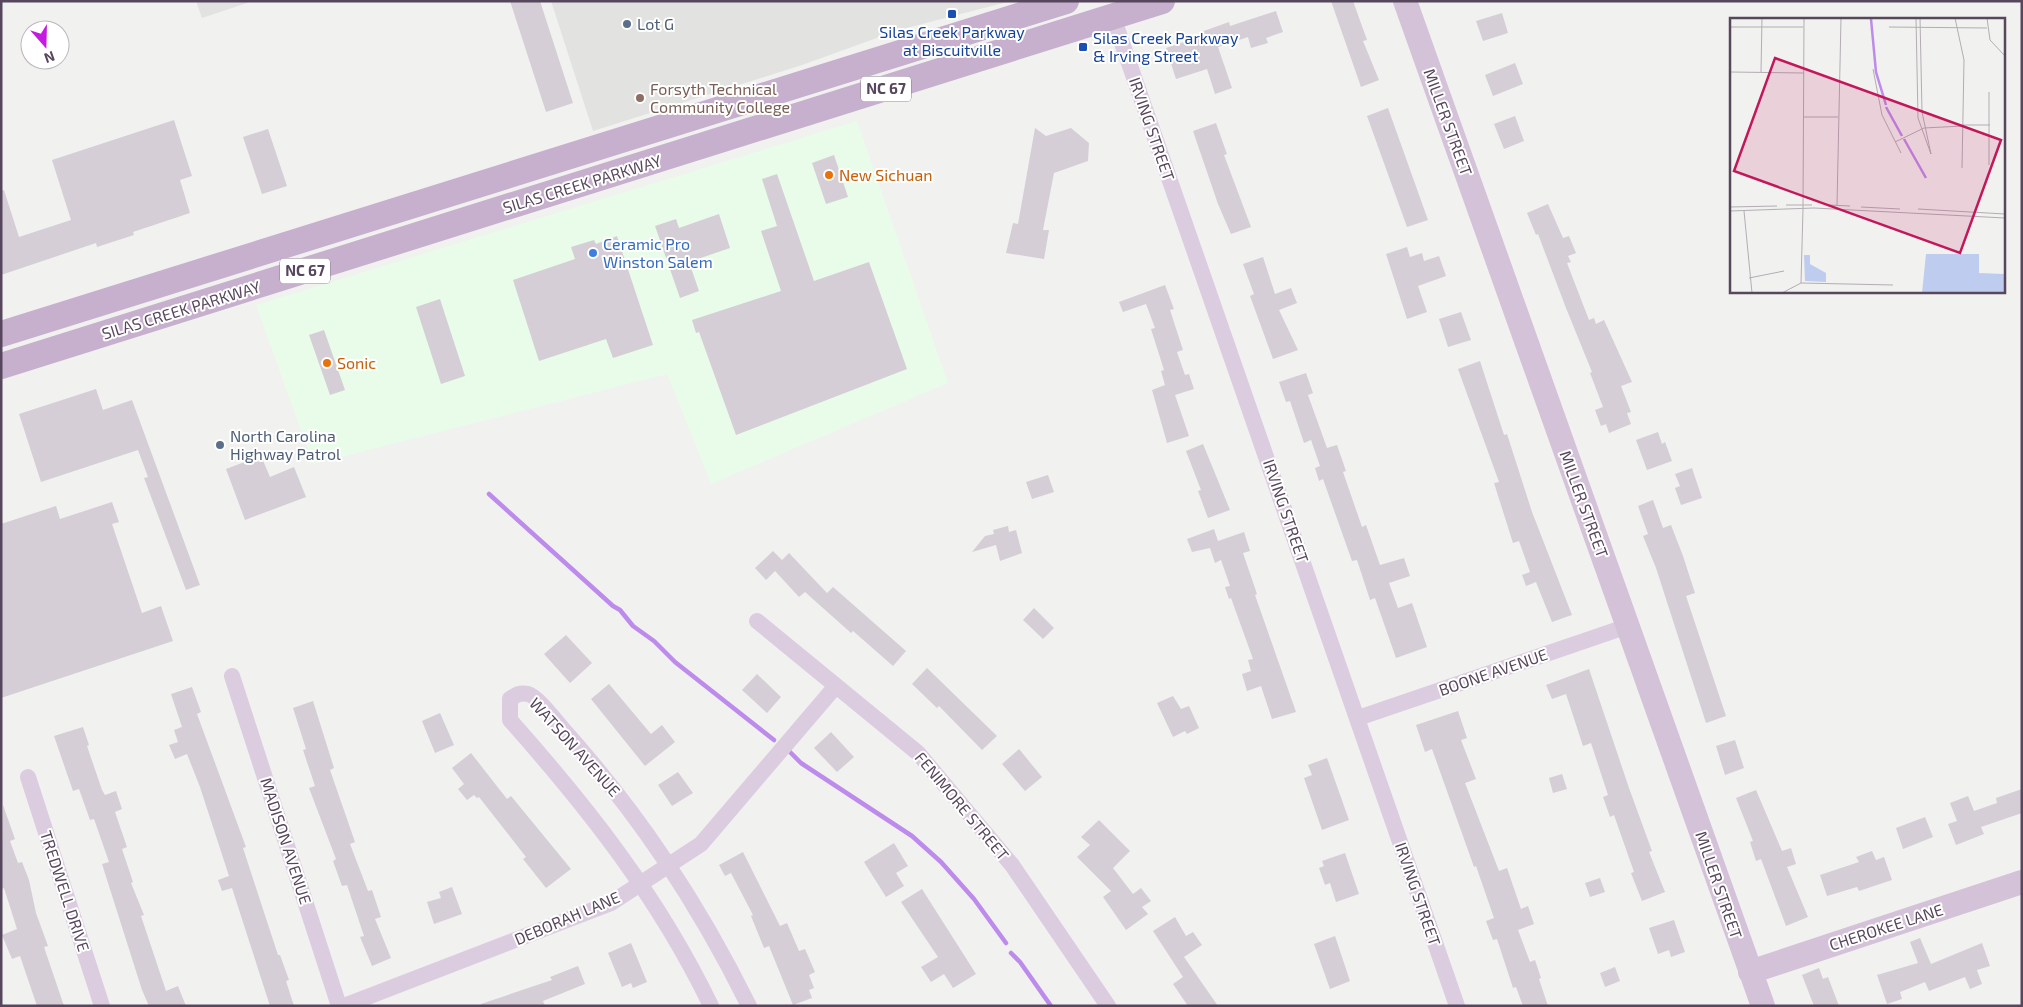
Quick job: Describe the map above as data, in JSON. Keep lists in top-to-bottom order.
{
  "streets": {
    "main road": [
      "NC 67",
      "MILLER STREET",
      "SILAS CREEK PARKWAY",
      "CHEROKEE LANE"
    ],
    "street": [
      "IRVING STREET",
      "BOONE AVENUE",
      "WATSON AVENUE",
      "FENIMORE STREET",
      "MADISON AVENUE",
      "TREDWELL DRIVE",
      "DEBORAH LANE"
    ]
  },
  "crossings": [
    ["MILLER STREET", "BOONE AVENUE"],
    ["MILLER STREET", "CHEROKEE LANE"],
    ["IRVING STREET", "SILAS CREEK PARKWAY"],
    ["IRVING STREET", "BOONE AVENUE"],
    ["WATSON AVENUE", "DEBORAH LANE"],
    ["FENIMORE STREET", "DEBORAH LANE"]
  ],
  "places": {
    "transit": ["Silas Creek Parkway at Biscuitville", "Silas Creek Parkway & Irving Street"],
    "other": [
      "Lot G",
      "Forsyth Technical Community College",
      "New Sichuan",
      "Ceramic Pro Winston Salem",
      "Sonic",
      "North Carolina Highway Patrol"
    ]
  },
  "north": "bottom"
}
